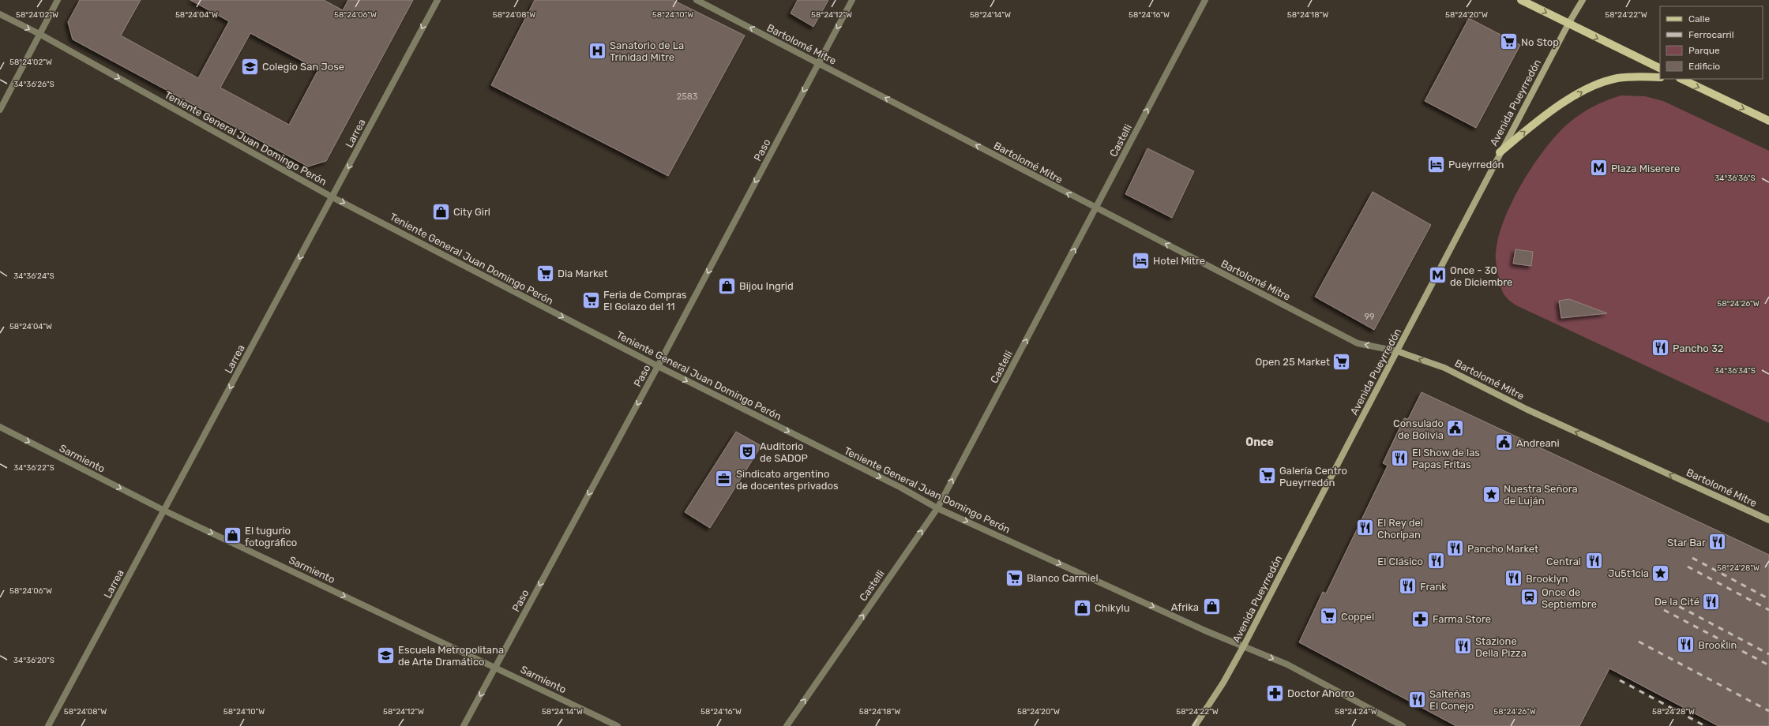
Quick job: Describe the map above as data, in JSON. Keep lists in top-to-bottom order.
{
  "streets": {
    "main road": ["Bartolomé Mitre", "Avenida Pueyrredón"],
    "street": [
      "Larrea",
      "Teniente General Juan Domingo Perón",
      "Castelli",
      "Paso",
      "Sarmiento"
    ]
  },
  "crossings": [
    ["Bartolomé Mitre", "Avenida Pueyrredón"],
    ["Bartolomé Mitre", "Castelli"],
    ["Bartolomé Mitre", "Paso"],
    ["Avenida Pueyrredón", "Teniente General Juan Domingo Perón"],
    ["Larrea", "Teniente General Juan Domingo Perón"],
    ["Larrea", "Sarmiento"],
    ["Teniente General Juan Domingo Perón", "Castelli"],
    ["Teniente General Juan Domingo Perón", "Paso"],
    ["Paso", "Sarmiento"]
  ],
  "one_way": [
    "Bartolomé Mitre",
    "Larrea",
    "Teniente General Juan Domingo Perón",
    "Castelli",
    "Paso",
    "Sarmiento"
  ],
  "districts": ["Once"],
  "places": {
    "supermarket": [
      "No Stop",
      "Dia Market",
      "Feria de Compras El Golazo del 11",
      "Open 25 Market",
      "Galería Centro Pueyrredón",
      "Blanco Carmiel",
      "Coppel"
    ],
    "hospital": ["Sanatorio de La Trinidad Mitre"],
    "school or university": ["Colegio San Jose", "Escuela Metropolitana de Arte Dramático"],
    "hotel": ["Pueyrredón", "Hotel Mitre"],
    "metro station": ["Plaza Miserere", "Once - 30 de Diciembre"],
    "shop": [
      "City Girl",
      "Bijou Ingrid",
      "El tugurio fotográfico",
      "Afrika",
      "Chikylu"
    ],
    "restaurant": [
      "Pancho 32",
      "El Show de las Papas Fritas",
      "El Rey del Choripan",
      "Star Bar",
      "Pancho Market",
      "El Clásico",
      "Central",
      "Brooklyn",
      "Frank",
      "De la Cité",
      "Brooklin",
      "Stazione Della Pizza",
      "Salteñas El Conejo"
    ],
    "public building": ["Consulado de Bolivia", "Andreani"],
    "theatre": ["Auditorio de SADOP"],
    "office": ["Sindicato argentino de docentes privados"],
    "place": ["Nuestra Señora de Luján", "Ju5t1cia"],
    "station": ["Once de Septiembre"],
    "pharmacy": ["Farma Store", "Doctor Ahorro"]
  },
  "house_numbers": ["2583", "99"],
  "legend": [
    "Calle",
    "Ferrocarril",
    "Parque",
    "Edificio"
  ],
  "coordinates": [
    "58°24'02\"W",
    "58°24'04\"W",
    "58°24'06\"W",
    "58°24'08\"W",
    "58°24'10\"W",
    "58°24'12\"W",
    "58°24'14\"W",
    "58°24'16\"W",
    "58°24'18\"W",
    "58°24'20\"W",
    "58°24'22\"W",
    "34°36'26\"S",
    "34°36'36\"S",
    "34°36'24\"S",
    "58°24'26\"W",
    "34°36'34\"S",
    "34°36'22\"S",
    "58°24'28\"W",
    "34°36'20\"S",
    "58°24'24\"W"
  ]
}
